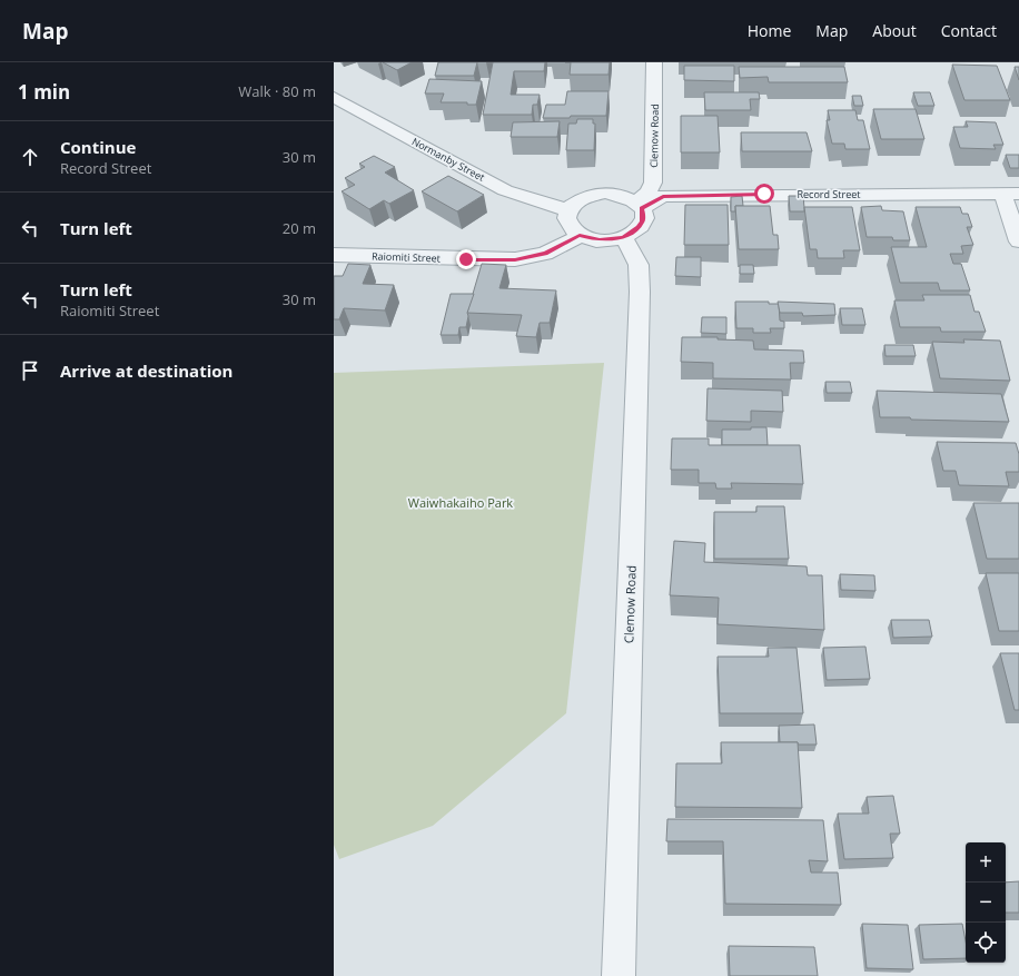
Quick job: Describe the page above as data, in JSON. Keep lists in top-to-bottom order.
{
  "streets": {
    "street": [
      "Clemow Road",
      "Normanby Street",
      "Record Street",
      "Raiomiti Street"
    ]
  },
  "crossings": [
    ["Clemow Road", "Normanby Street"],
    ["Clemow Road", "Record Street"],
    ["Clemow Road", "Raiomiti Street"],
    ["Normanby Street", "Record Street"],
    ["Normanby Street", "Raiomiti Street"],
    ["Record Street", "Raiomiti Street"]
  ],
  "parks": ["Waiwhakaiho Park"],
  "page": {
    "header": "Map",
    "nav": [
      "Home",
      "Map",
      "About",
      "Contact"
    ],
    "heading": ["1 min", "Walk · 80 m"],
    "list": [
      ["Continue", "Record Street", "30 m"],
      ["Turn left", "20 m"],
      ["Turn left", "Raiomiti Street", "30 m"],
      "Arrive at destination"
    ],
    "map_buttons": ["+", "−"]
  }
}
